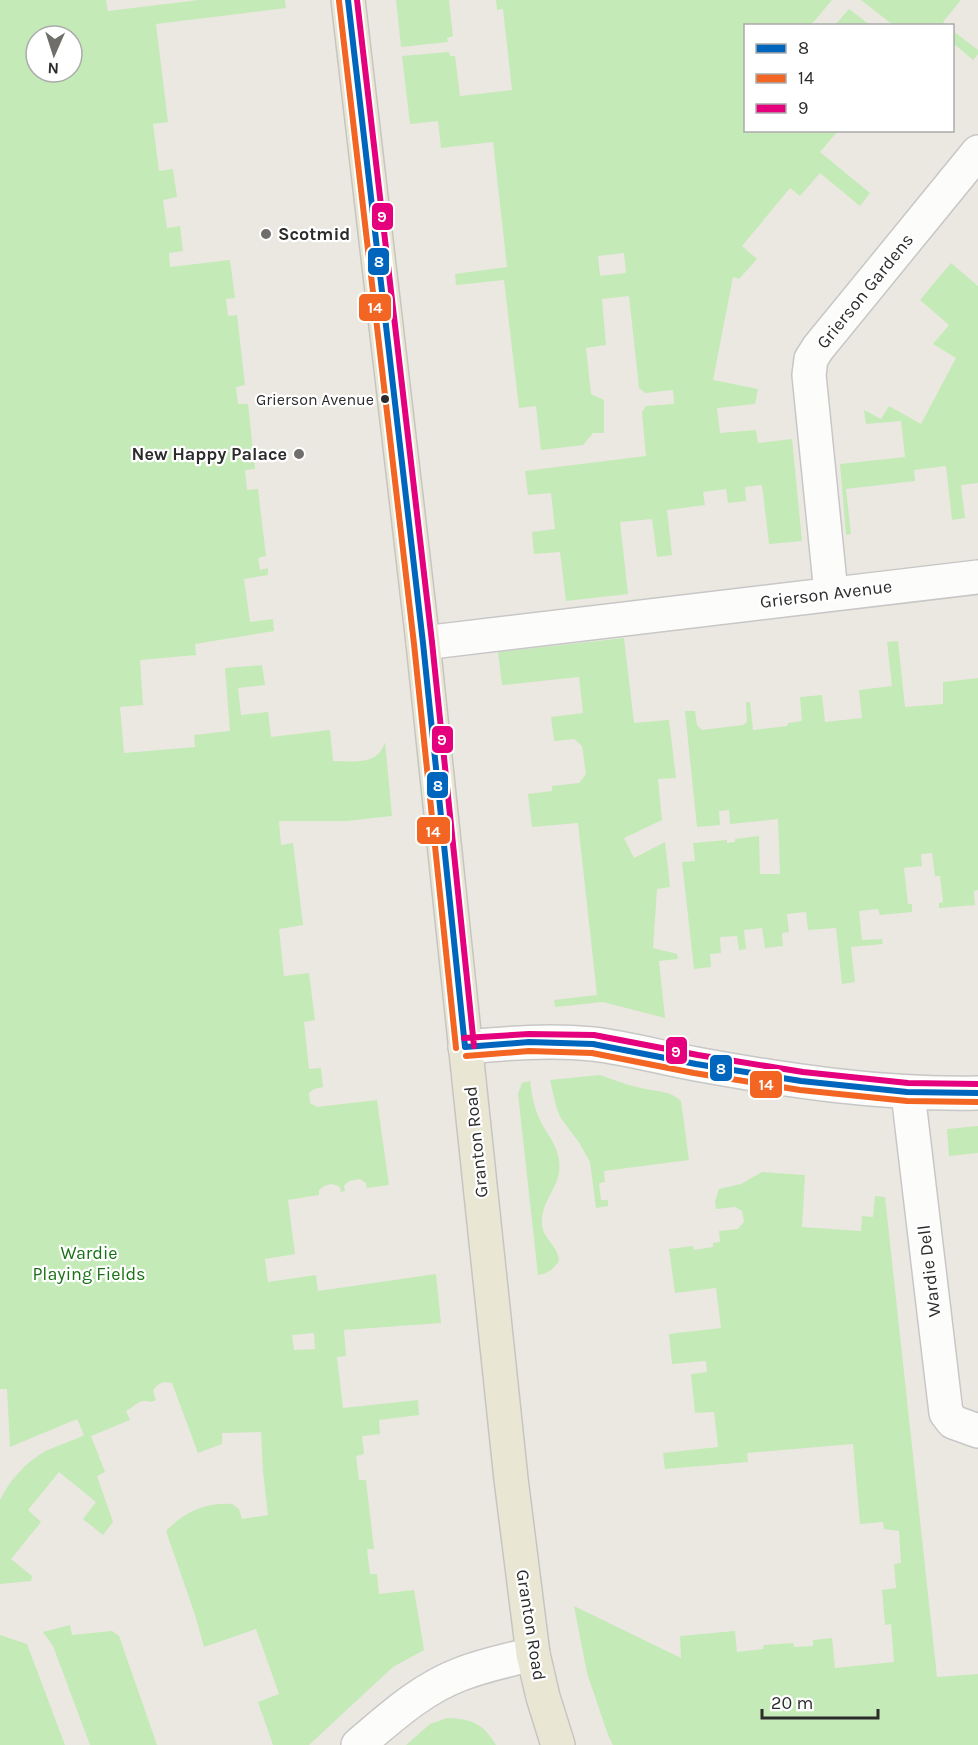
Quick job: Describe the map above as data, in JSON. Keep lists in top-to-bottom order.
{
  "streets": {
    "main road": ["Granton Road"],
    "street": ["Grierson Gardens", "Grierson Avenue", "Wardie Dell"]
  },
  "crossings": [
    ["Grierson Gardens", "Grierson Avenue"],
    ["Grierson Avenue", "Granton Road"]
  ],
  "parks": ["Wardie Playing Fields"],
  "places": ["Scotmid", "Grierson Avenue", "New Happy Palace"],
  "lines": ["transit line 8", "transit line 9", "transit line 14"],
  "legend": ["8", "14", "9"],
  "scale_bar": "20 m",
  "north": "bottom"
}
